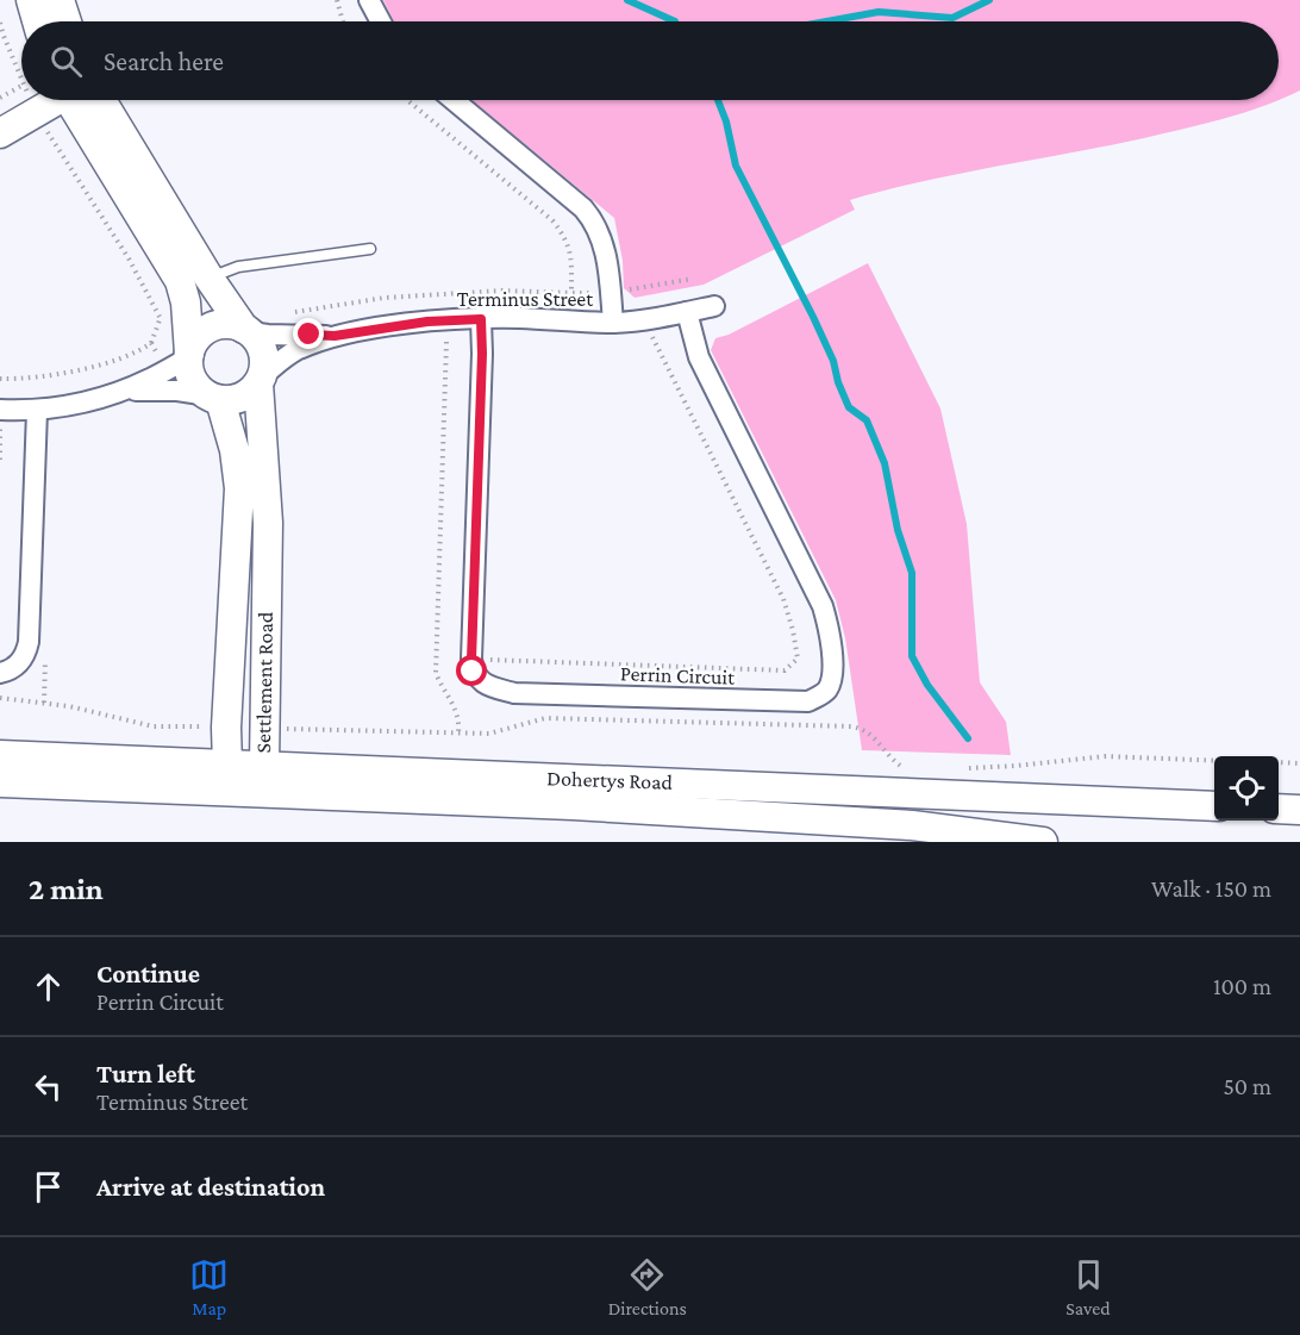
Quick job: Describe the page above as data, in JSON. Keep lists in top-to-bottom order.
{
  "streets": {
    "main road": ["Settlement Road", "Dohertys Road"],
    "street": ["Terminus Street", "Perrin Circuit"]
  },
  "crossings": [
    ["Terminus Street", "Perrin Circuit"],
    ["Terminus Street", "Settlement Road"],
    ["Settlement Road", "Dohertys Road"]
  ],
  "page": {
    "search": "Search here",
    "heading": ["2 min", "Walk · 150 m"],
    "list": [
      ["Continue", "Perrin Circuit", "100 m"],
      ["Turn left", "Terminus Street", "50 m"],
      "Arrive at destination"
    ],
    "nav": ["Map", "Directions", "Saved"]
  }
}
